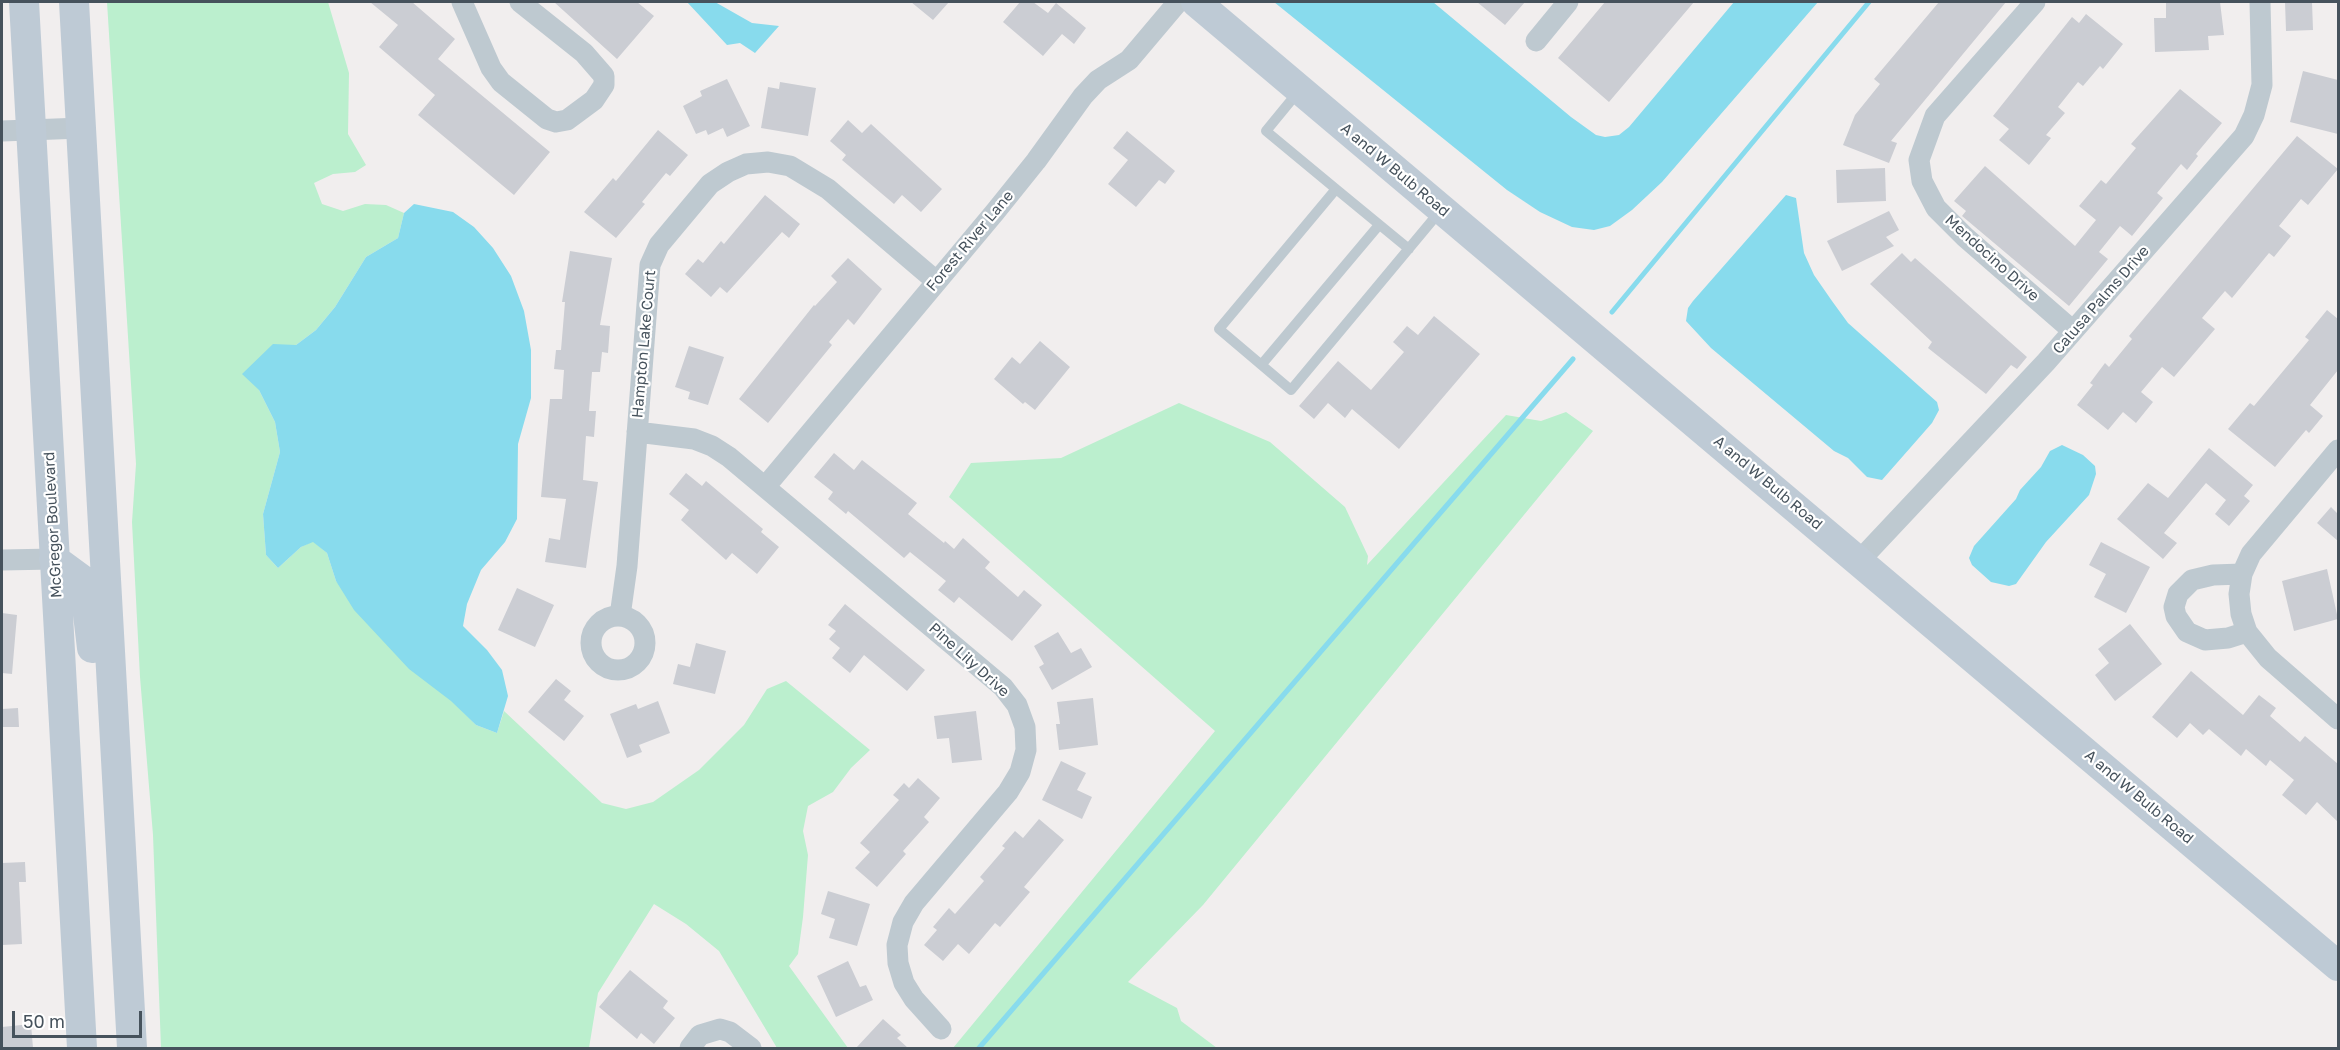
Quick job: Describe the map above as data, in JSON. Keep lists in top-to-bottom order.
{
  "streets": {
    "main road": ["A and W Bulb Road", "McGregor Boulevard"],
    "street": [
      "Forest River Lane",
      "Mendocino Drive",
      "Calusa Palms Drive",
      "Hampton Lake Court",
      "Pine Lily Drive"
    ]
  },
  "crossings": [
    ["A and W Bulb Road", "Calusa Palms Drive"],
    ["Forest River Lane", "Hampton Lake Court"],
    ["Forest River Lane", "Pine Lily Drive"],
    ["Mendocino Drive", "Calusa Palms Drive"],
    ["Hampton Lake Court", "Pine Lily Drive"]
  ],
  "scale_bar": "50 m"
}
